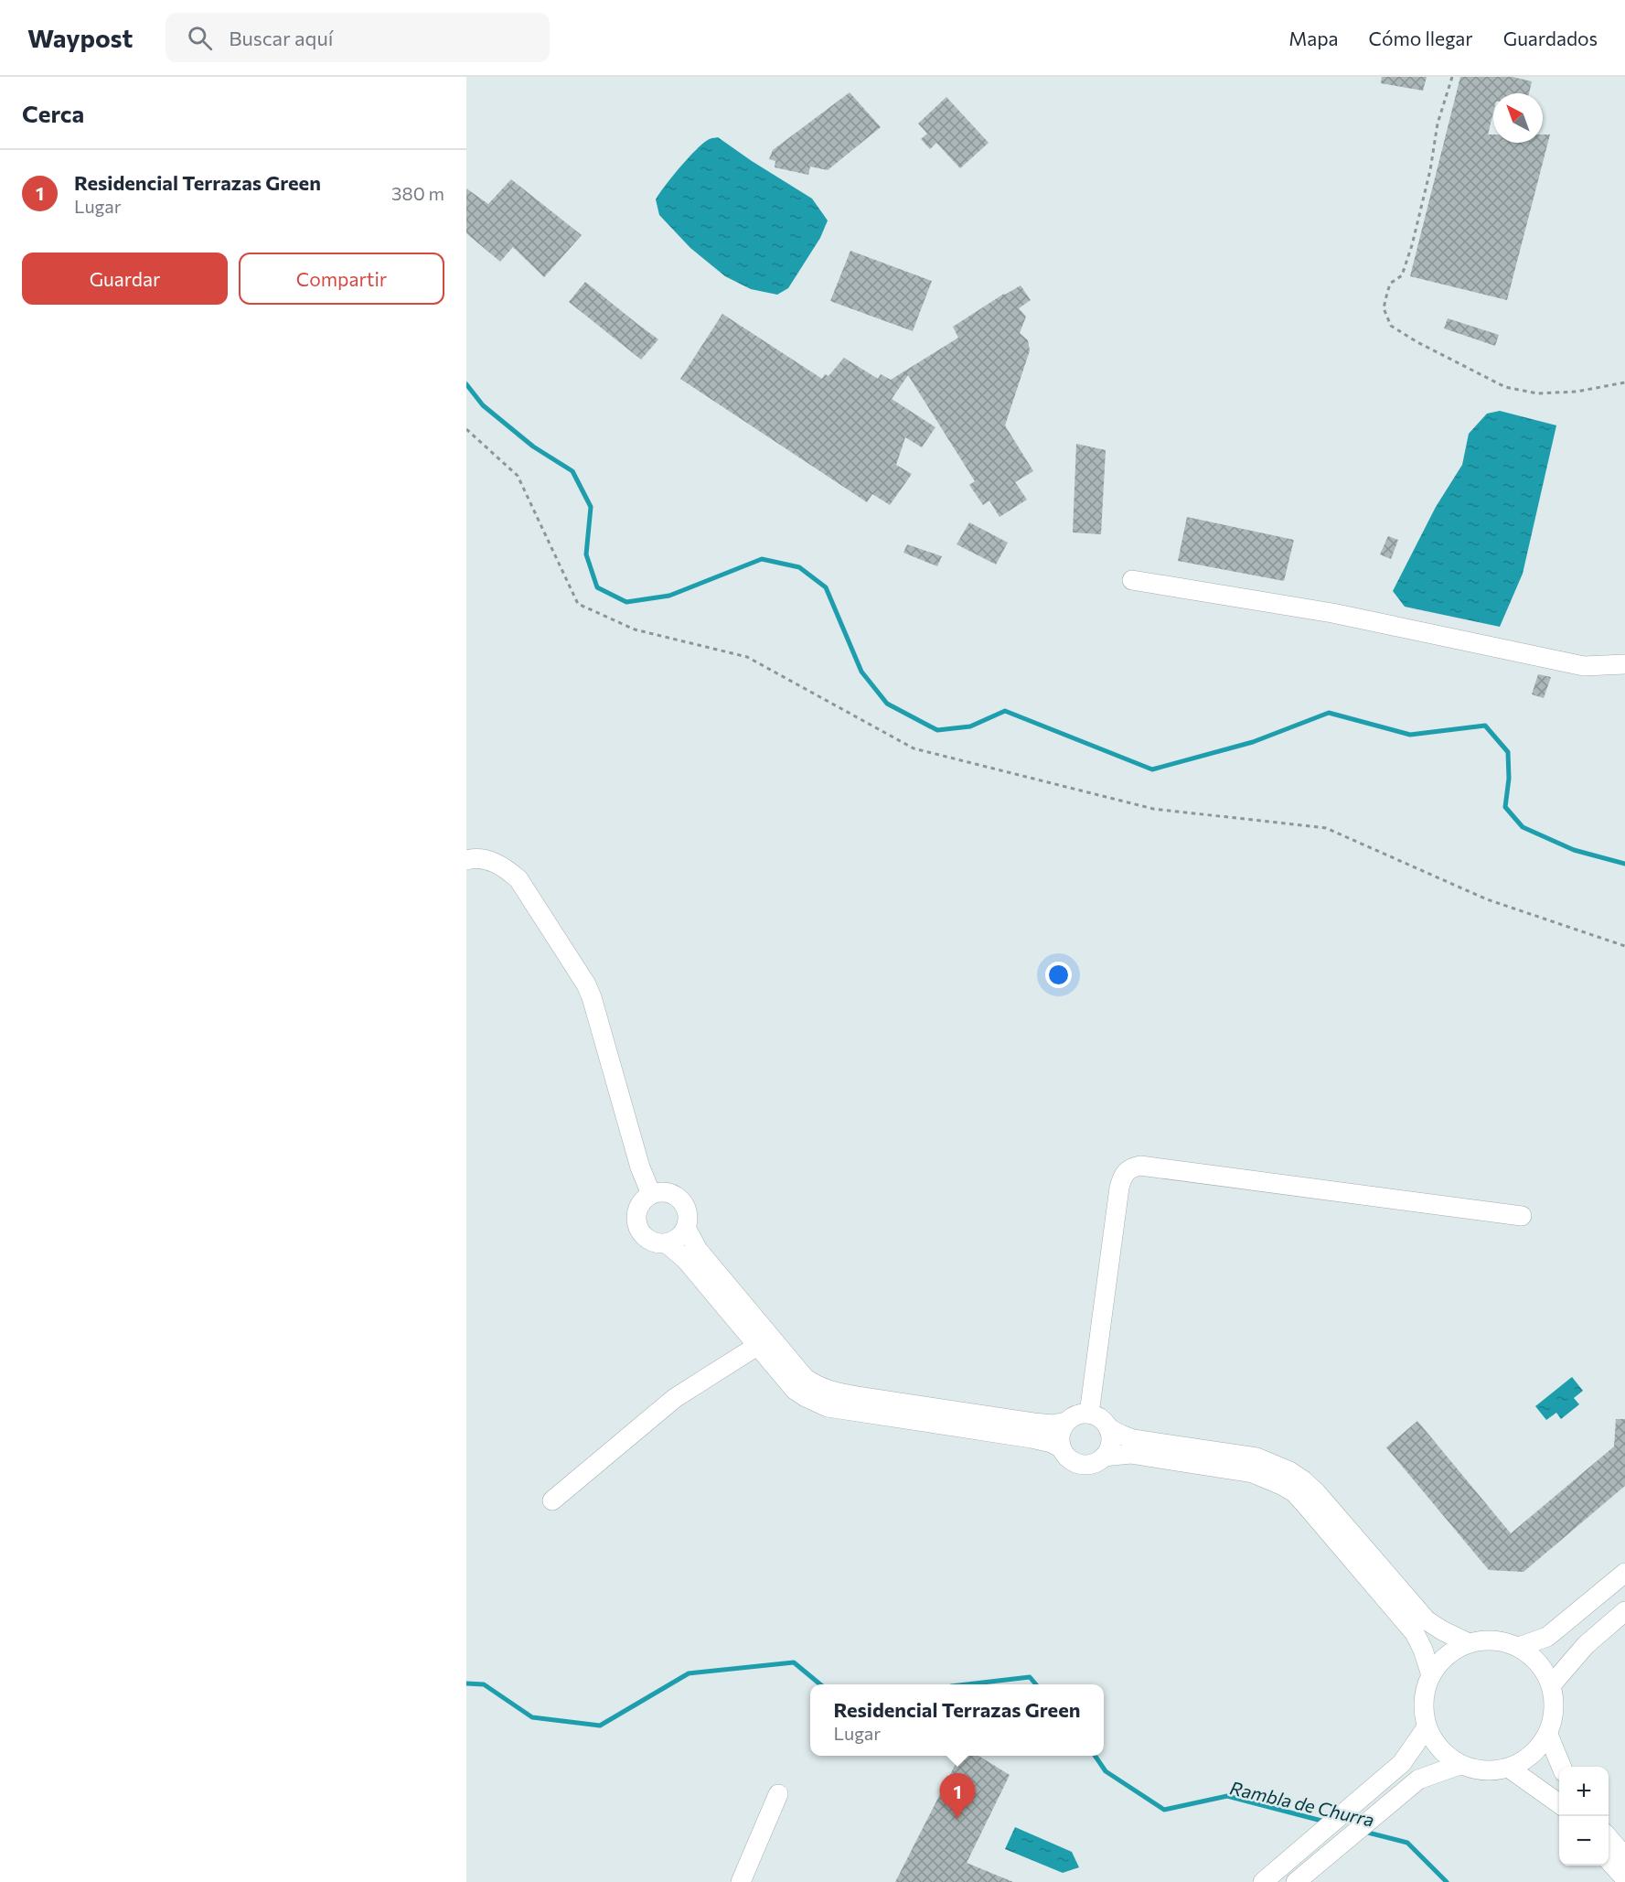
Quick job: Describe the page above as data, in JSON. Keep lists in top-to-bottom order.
{
  "water": ["Rambla de Churra"],
  "north": "top left",
  "page": {
    "header": "Waypost",
    "search": "Buscar aquí",
    "nav": ["Mapa", "Cómo llegar", "Guardados"],
    "heading": "Cerca",
    "list": [
      {
        "mark": "1",
        "name": "Residencial Terrazas Green",
        "note": "Lugar",
        "value": "380 m"
      }
    ],
    "buttons": ["Guardar", "Compartir"],
    "popup": ["Residencial Terrazas Green", "Lugar"],
    "map_buttons": ["+", "−"],
    "pins": "1"
  }
}
